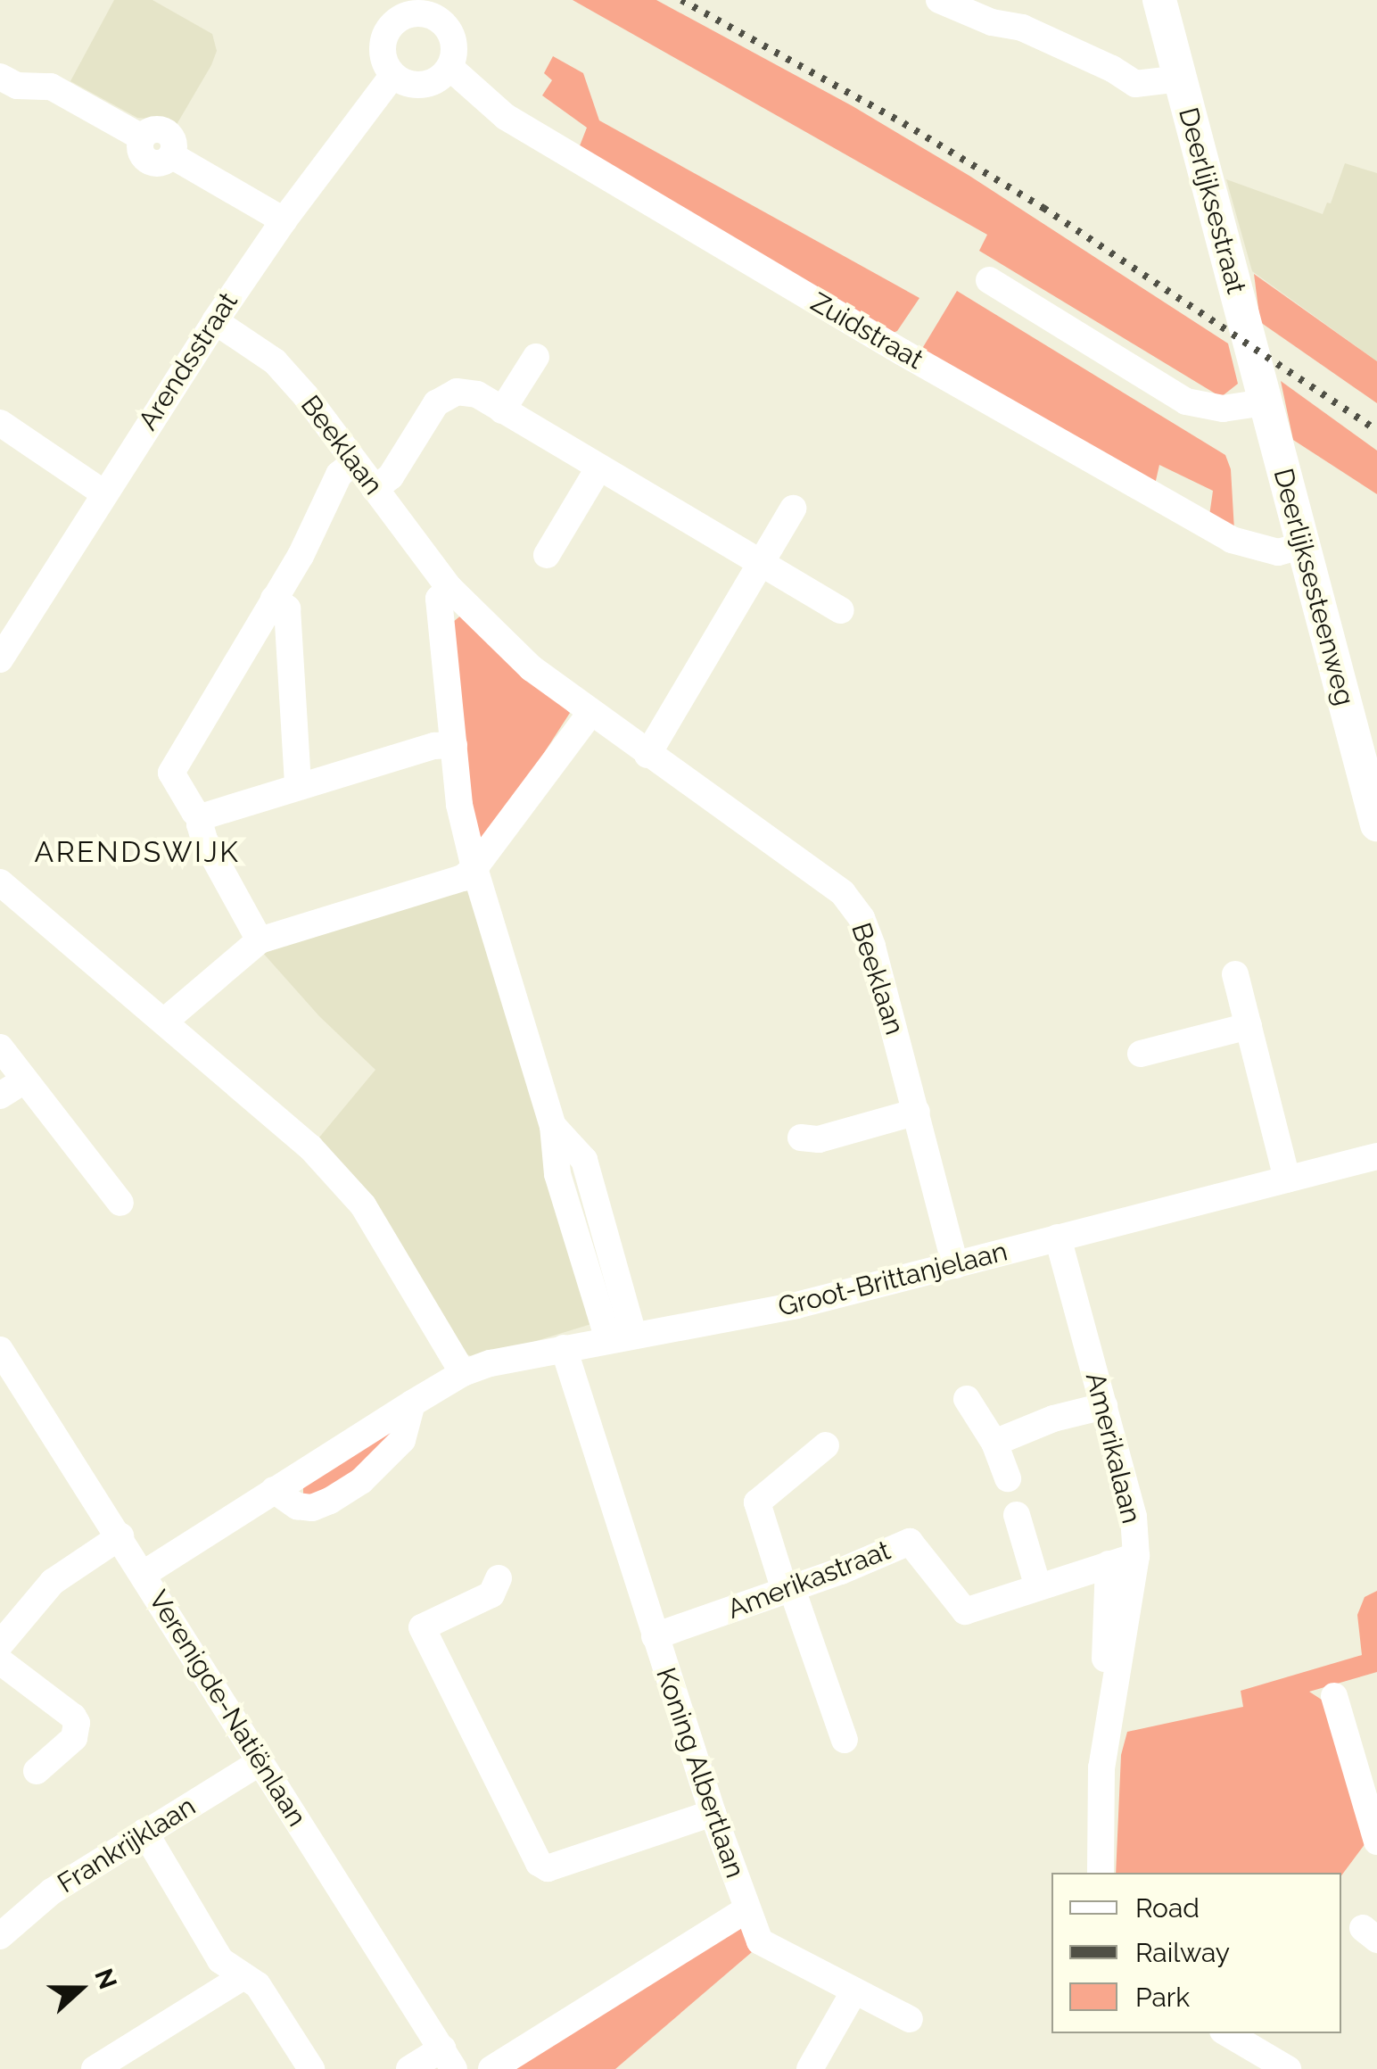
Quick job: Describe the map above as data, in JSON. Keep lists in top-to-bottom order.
{
  "streets": {
    "main road": ["Deerlijksestraat", "Deerlijksesteenweg"],
    "street": [
      "Zuidstraat",
      "Arendsstraat",
      "Beeklaan",
      "Groot-Brittanjelaan",
      "Amerikalaan",
      "Amerikastraat",
      "Verenigde-Natiënlaan",
      "Koning Albertlaan",
      "Frankrijklaan"
    ]
  },
  "crossings": [
    ["Deerlijksestraat", "Deerlijksesteenweg"],
    ["Zuidstraat", "Arendsstraat"],
    ["Zuidstraat", "Deerlijksesteenweg"],
    ["Arendsstraat", "Beeklaan"],
    ["Beeklaan", "Groot-Brittanjelaan"],
    ["Groot-Brittanjelaan", "Amerikalaan"],
    ["Groot-Brittanjelaan", "Verenigde-Natiënlaan"],
    ["Groot-Brittanjelaan", "Koning Albertlaan"],
    ["Amerikalaan", "Amerikastraat"],
    ["Amerikastraat", "Koning Albertlaan"],
    ["Verenigde-Natiënlaan", "Frankrijklaan"]
  ],
  "districts": ["ARENDSWIJK"],
  "legend": ["Road", "Railway", "Park"],
  "north": "right"
}
